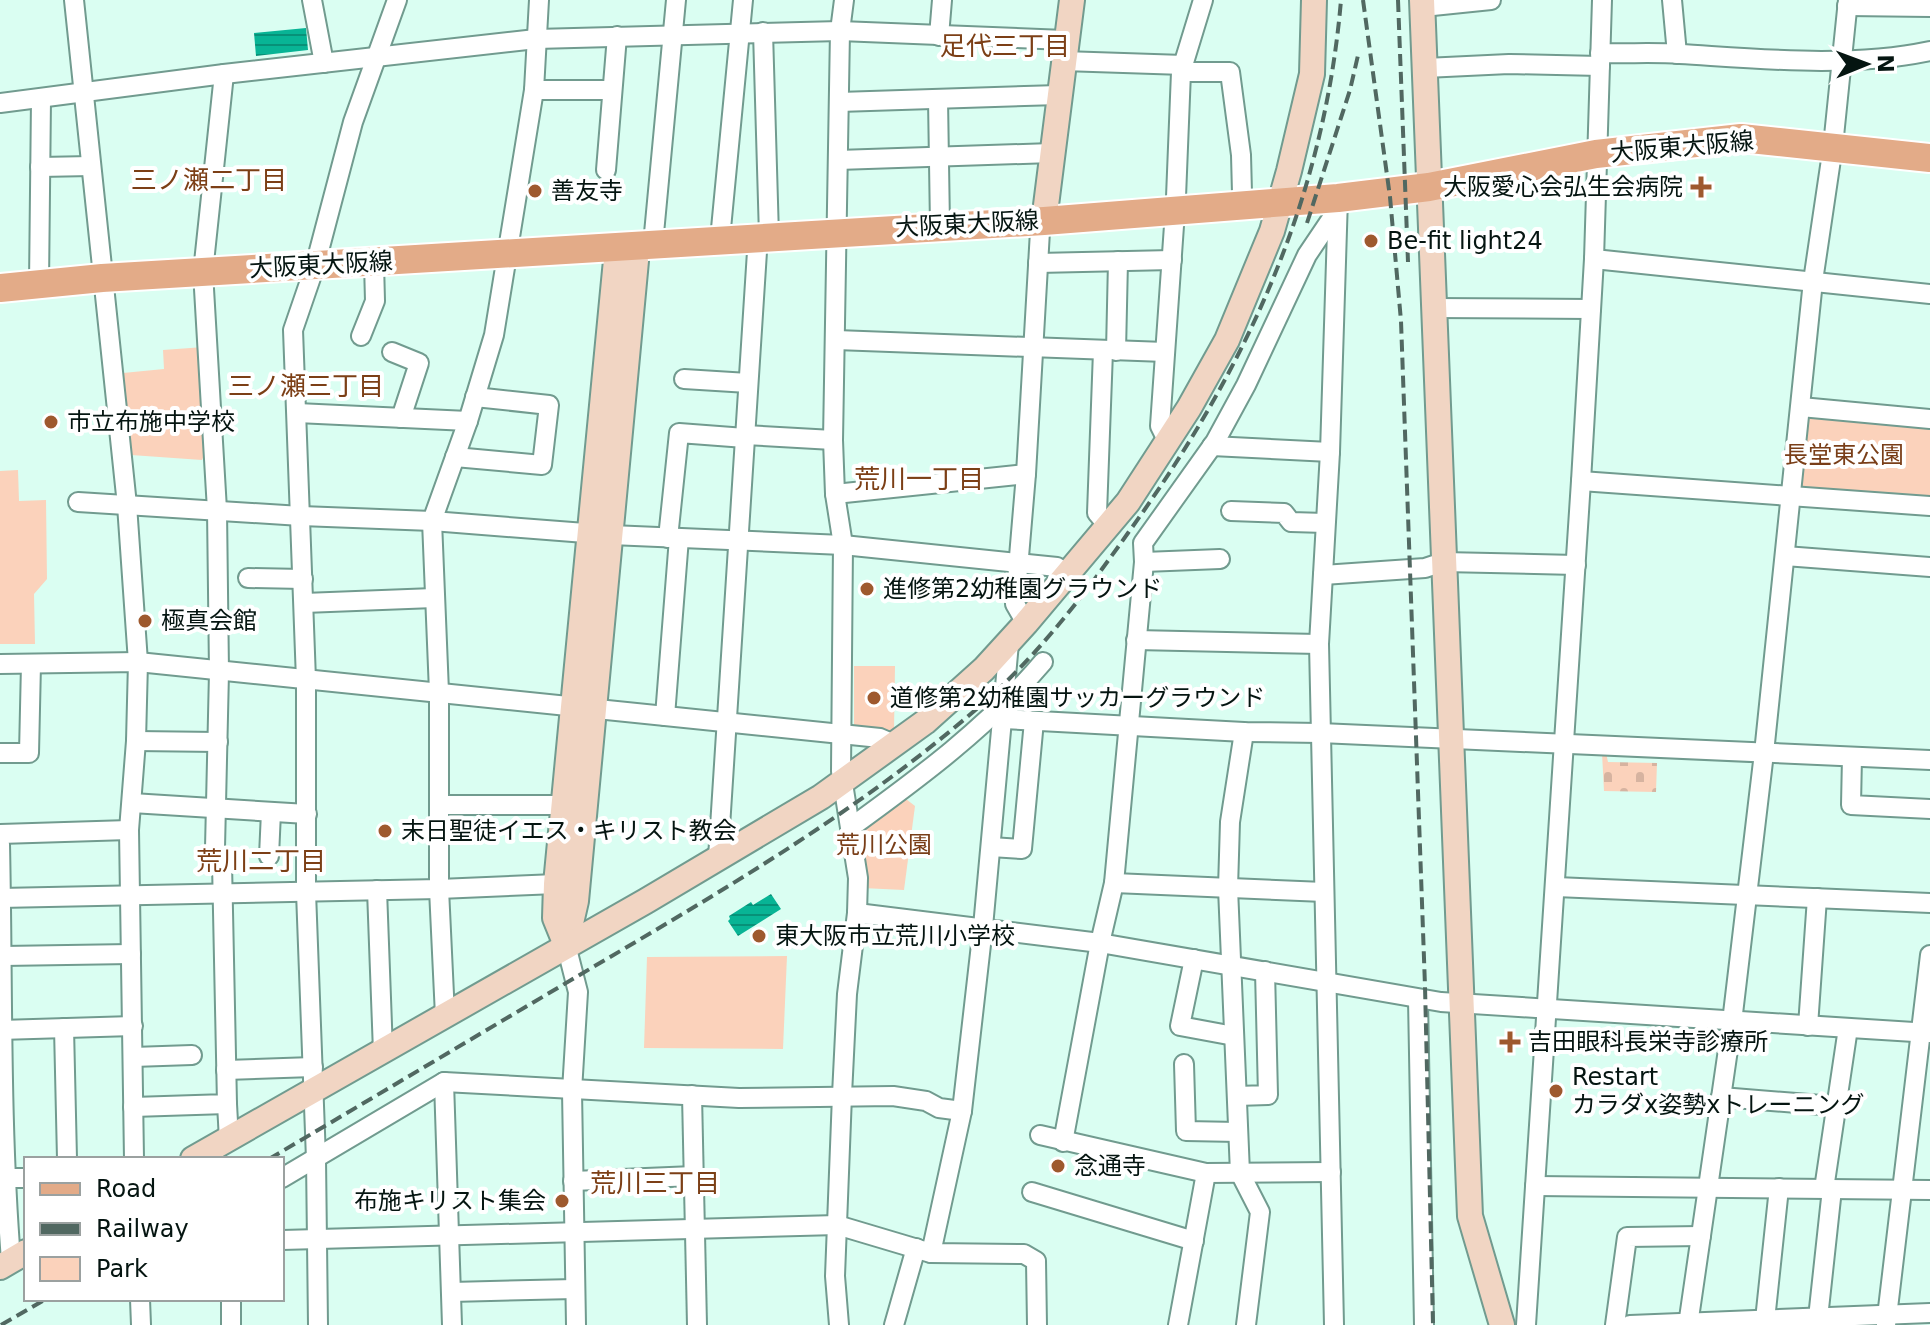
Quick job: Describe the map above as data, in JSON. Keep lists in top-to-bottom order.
{
  "streets": {
    "main road": ["大阪東大阪線"]
  },
  "districts": [
    "足代三丁目",
    "三ノ瀬二丁目",
    "三ノ瀬三丁目",
    "荒川一丁目",
    "荒川二丁目",
    "荒川三丁目"
  ],
  "parks": ["長堂東公園", "荒川公園"],
  "places": {
    "health": ["大阪愛心会弘生会病院", "吉田眼科長栄寺診療所"],
    "other": [
      "善友寺",
      "Be-fit light24",
      "市立布施中学校",
      "進修第2幼稚園グラウンド",
      "極真会館",
      "道修第2幼稚園サッカーグラウンド",
      "末日聖徒イエス・キリスト教会",
      "東大阪市立荒川小学校",
      "Restart カラダx姿勢xトレーニング",
      "念通寺",
      "布施キリスト集会"
    ]
  },
  "legend": ["Road", "Railway", "Park"],
  "north": "right"
}
